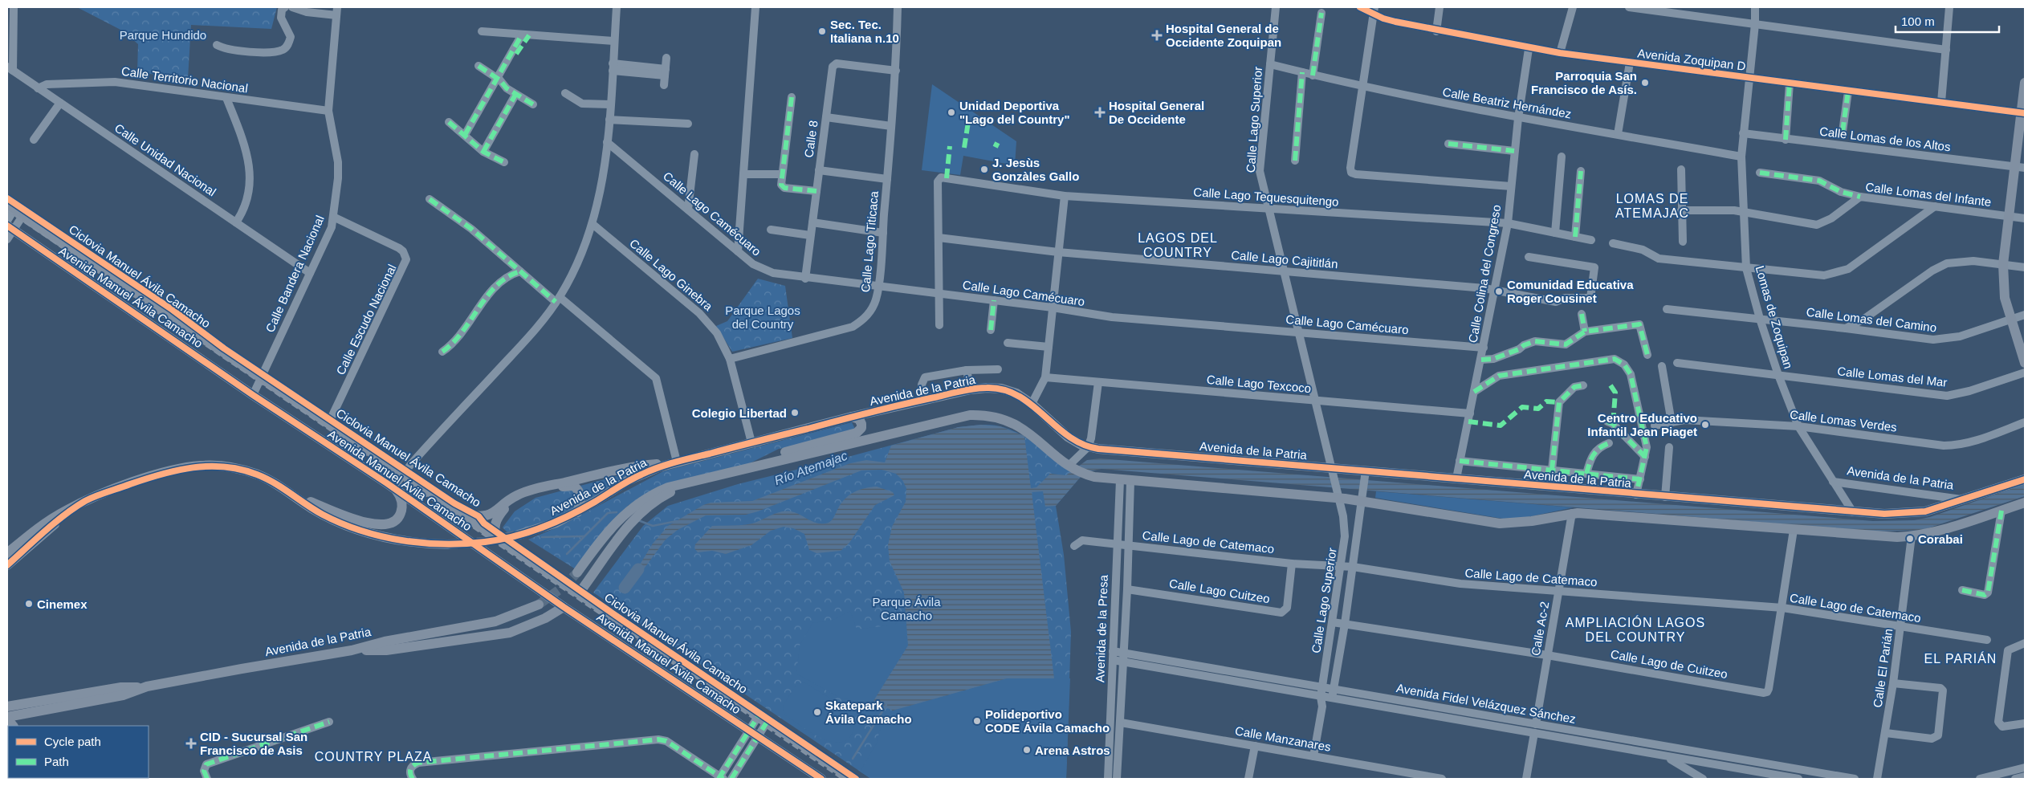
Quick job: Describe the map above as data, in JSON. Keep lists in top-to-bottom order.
{
  "streets": {
    "main road": ["Avenida Manuel Ávila Camacho", "Avenida de la Patria"],
    "street": [
      "Avenida Zoquipan D",
      "Calle Territorio Nacional",
      "Calle Beatriz Hernández",
      "Calle Lago Superior",
      "Calle 8",
      "Calle Lomas de los Altos",
      "Calle Unidad Nacional",
      "Calle Lomas del Infante",
      "Calle Lago Tequesquitengo",
      "Calle Lago Camécuaro",
      "Calle Lago Titicaca",
      "Calle Lago Cajititlán",
      "Calle Bandera Nacional",
      "Calle Colina del Congreso",
      "Calle Lago Ginebra",
      "Lomas de Zoquipan",
      "Calle Escudo Nacional",
      "Calle Lomas del Camino",
      "Calle Lomas del Mar",
      "Calle Lago Texcoco",
      "Calle Lomas Verdes",
      "Calle Lago de Catemaco",
      "Calle Lago Cuitzeo",
      "Avenida de la Presa",
      "Calle Ac-2",
      "Calle Lago de Cuitzeo",
      "Calle El Parián",
      "Avenida Fidel Velázquez Sánchez",
      "Calle Manzanares"
    ],
    "cycle path": ["Ciclovia Manuel Ávila Camacho"]
  },
  "crossings": [
    ["Avenida Zoquipan D", "Calle Colina del Congreso"],
    ["Avenida Zoquipan D", "Lomas de Zoquipan"],
    ["Calle Territorio Nacional", "Calle Unidad Nacional"],
    ["Calle Territorio Nacional", "Calle Bandera Nacional"],
    ["Calle Beatriz Hernández", "Calle Lago Superior"],
    ["Calle Beatriz Hernández", "Calle Colina del Congreso"],
    ["Calle Beatriz Hernández", "Lomas de Zoquipan"],
    ["Calle Lago Superior", "Calle Lago Tequesquitengo"],
    ["Calle Lago Superior", "Calle Lago Camécuaro"],
    ["Calle Lago Superior", "Calle Lago Cajititlán"],
    ["Calle Lago Superior", "Calle Lago Texcoco"],
    ["Calle Lago Superior", "Avenida de la Patria"],
    ["Calle Lago Superior", "Calle Lago de Catemaco"],
    ["Calle Lago Superior", "Calle Lago de Cuitzeo"],
    ["Calle Lago Superior", "Avenida Fidel Velázquez Sánchez"],
    ["Calle Lago Superior", "Calle Manzanares"],
    ["Calle 8", "Calle Lago Camécuaro"],
    ["Calle 8", "Calle Lago Titicaca"],
    ["Calle Lomas de los Altos", "Lomas de Zoquipan"],
    ["Calle Unidad Nacional", "Calle Bandera Nacional"],
    ["Calle Lomas del Infante", "Lomas de Zoquipan"],
    ["Calle Lago Tequesquitengo", "Calle Lago Cajititlán"],
    ["Calle Lago Tequesquitengo", "Calle Colina del Congreso"],
    ["Calle Lago Camécuaro", "Calle Lago Titicaca"],
    ["Calle Lago Camécuaro", "Calle Colina del Congreso"],
    ["Calle Lago Titicaca", "Calle Lago Ginebra"],
    ["Calle Lago Cajititlán", "Calle Colina del Congreso"],
    ["Calle Bandera Nacional", "Avenida Manuel Ávila Camacho"],
    ["Calle Bandera Nacional", "Calle Escudo Nacional"],
    ["Calle Colina del Congreso", "Calle Lago Texcoco"],
    ["Calle Colina del Congreso", "Avenida de la Patria"],
    ["Calle Lago Ginebra", "Avenida de la Patria"],
    ["Avenida Manuel Ávila Camacho", "Calle Escudo Nacional"],
    ["Lomas de Zoquipan", "Calle Lomas del Camino"],
    ["Lomas de Zoquipan", "Calle Lomas del Mar"],
    ["Lomas de Zoquipan", "Avenida de la Patria"],
    ["Lomas de Zoquipan", "Calle Lomas Verdes"],
    ["Calle Lago de Catemaco", "Calle Lago Cuitzeo"],
    ["Calle Lago de Catemaco", "Avenida de la Presa"],
    ["Calle Lago de Catemaco", "Calle Ac-2"],
    ["Calle Lago de Catemaco", "Calle Lago de Cuitzeo"],
    ["Calle Lago de Catemaco", "Calle El Parián"],
    ["Calle Lago Cuitzeo", "Avenida de la Presa"],
    ["Avenida de la Presa", "Avenida Fidel Velázquez Sánchez"],
    ["Avenida de la Presa", "Calle Manzanares"],
    ["Calle Ac-2", "Calle Lago de Cuitzeo"],
    ["Calle Ac-2", "Avenida Fidel Velázquez Sánchez"]
  ],
  "districts": [
    "LOMAS DE ATEMAJAC",
    "LAGOS DEL COUNTRY",
    "AMPLIACIÓN LAGOS DEL COUNTRY",
    "EL PARIÁN",
    "COUNTRY PLAZA"
  ],
  "water": ["Río Atemajac"],
  "parks": ["Parque Hundido", "Parque Lagos del Country", "Parque Ávila Camacho"],
  "places": {
    "other": [
      "Sec. Tec. Italiana n.10",
      "Parroquia San Francisco de Asís.",
      "Unidad Deportiva \"Lago del Country\"",
      "J. Jesùs Gonzàles Gallo",
      "Comunidad Educativa Roger Cousinet",
      "Colegio Libertad",
      "Centro Educativo Infantil Jean Piaget",
      "Corabai",
      "Cinemex",
      "Skatepark Ávila Camacho",
      "Polideportivo CODE Ávila Camacho",
      "Arena Astros"
    ],
    "health": ["Hospital General de Occidente Zoquipan", "Hospital General De Occidente", "CID - Sucursal San Francisco de Asis"]
  },
  "legend": ["Cycle path", "Path"],
  "scale_bar": "100 m"
}
